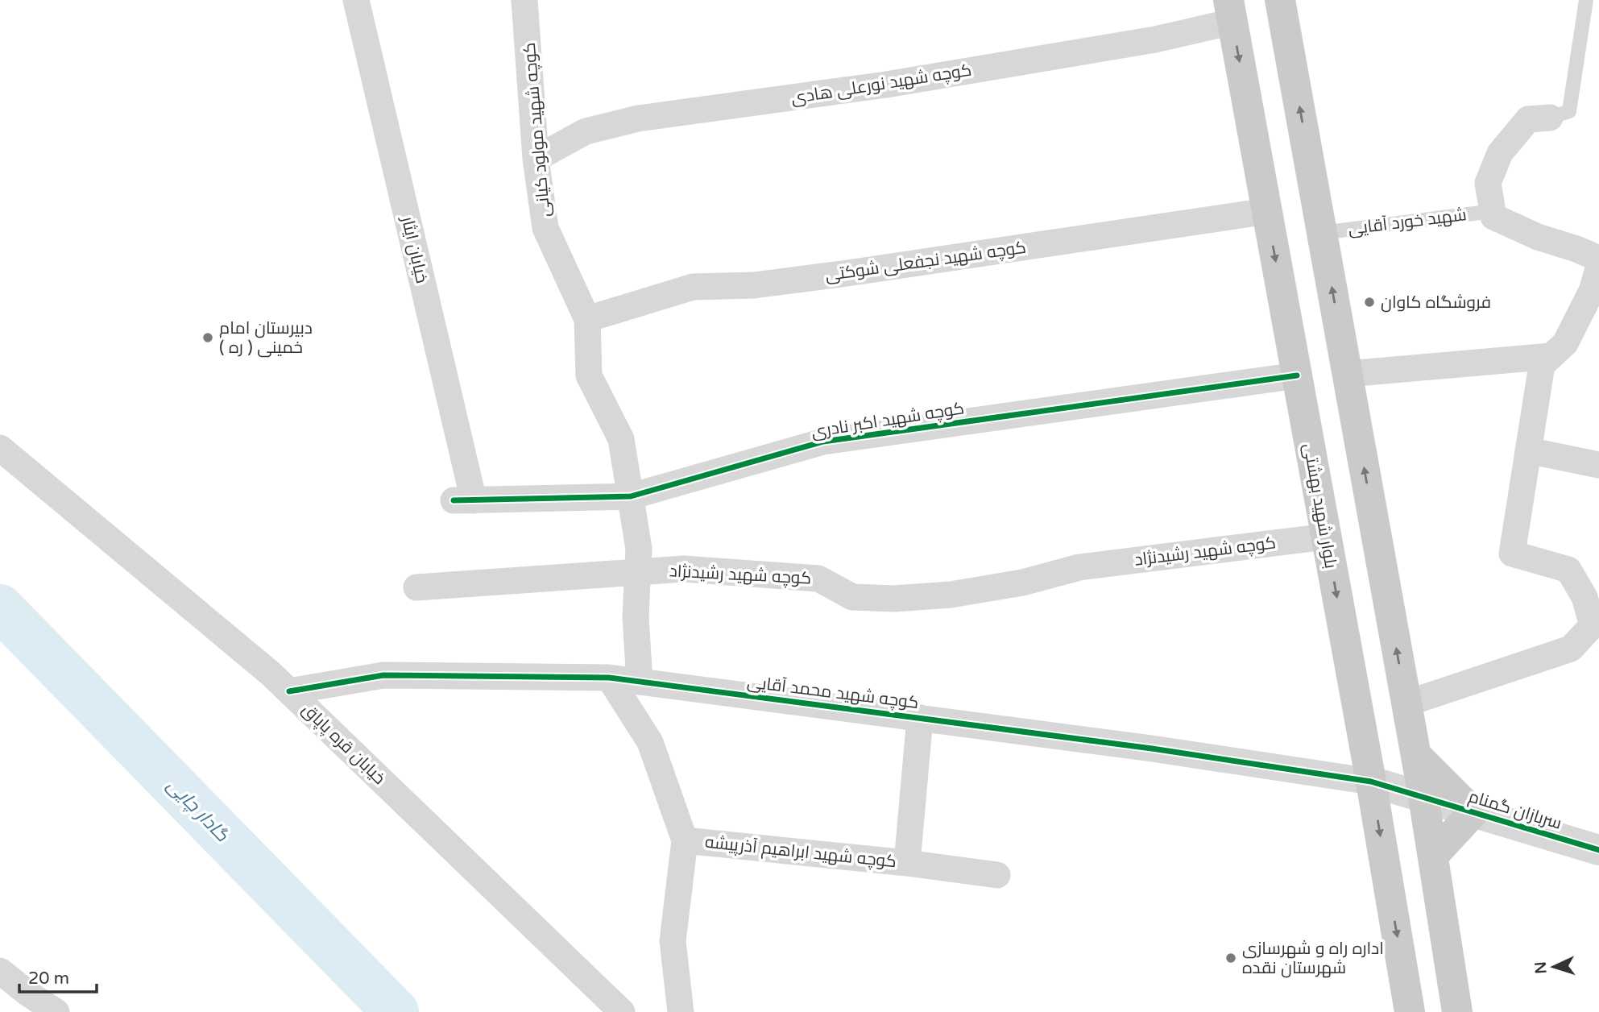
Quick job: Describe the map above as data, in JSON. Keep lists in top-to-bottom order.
{
  "streets": {
    "main road": ["بلوار شهید بهشتی"],
    "street": [
      "کوچه شهید نورعلی هادی",
      "کوچه شهید مولود کیانی",
      "خیابان ایثار",
      "کوچه شهید نجفعلی شوکتی",
      "کوچه شهید اکبر نادری",
      "کوچه شهید رشیدنژاد",
      "کوچه شهید محمد آقایی",
      "خیابان قره پاپاق",
      "سربازان گمنام",
      "کوچه شهید ابراهیم آذرپیشه"
    ],
    "lane": ["شهید خورد آقایی"]
  },
  "crossings": [
    ["کوچه شهید نورعلی هادی", "کوچه شهید مولود کیانی"],
    ["کوچه شهید نورعلی هادی", "بلوار شهید بهشتی"],
    ["کوچه شهید مولود کیانی", "کوچه شهید نجفعلی شوکتی"],
    ["کوچه شهید مولود کیانی", "کوچه شهید اکبر نادری"],
    ["کوچه شهید مولود کیانی", "کوچه شهید رشیدنژاد"],
    ["کوچه شهید مولود کیانی", "کوچه شهید محمد آقایی"],
    ["خیابان ایثار", "کوچه شهید اکبر نادری"],
    ["کوچه شهید نجفعلی شوکتی", "بلوار شهید بهشتی"],
    ["کوچه شهید اکبر نادری", "بلوار شهید بهشتی"],
    ["بلوار شهید بهشتی", "کوچه شهید رشیدنژاد"],
    ["بلوار شهید بهشتی", "کوچه شهید محمد آقایی"],
    ["بلوار شهید بهشتی", "سربازان گمنام"],
    ["کوچه شهید محمد آقایی", "خیابان قره پاپاق"],
    ["کوچه شهید محمد آقایی", "سربازان گمنام"],
    ["کوچه شهید محمد آقایی", "کوچه شهید ابراهیم آذرپیشه"]
  ],
  "water": ["گادار چایی"],
  "places": ["فروشگاه کاوان", "دبیرستان امام خمینی ( ره )", "اداره راه و شهرسازی شهرستان نقده"],
  "scale_bar": "20 m",
  "north": "left"
}
